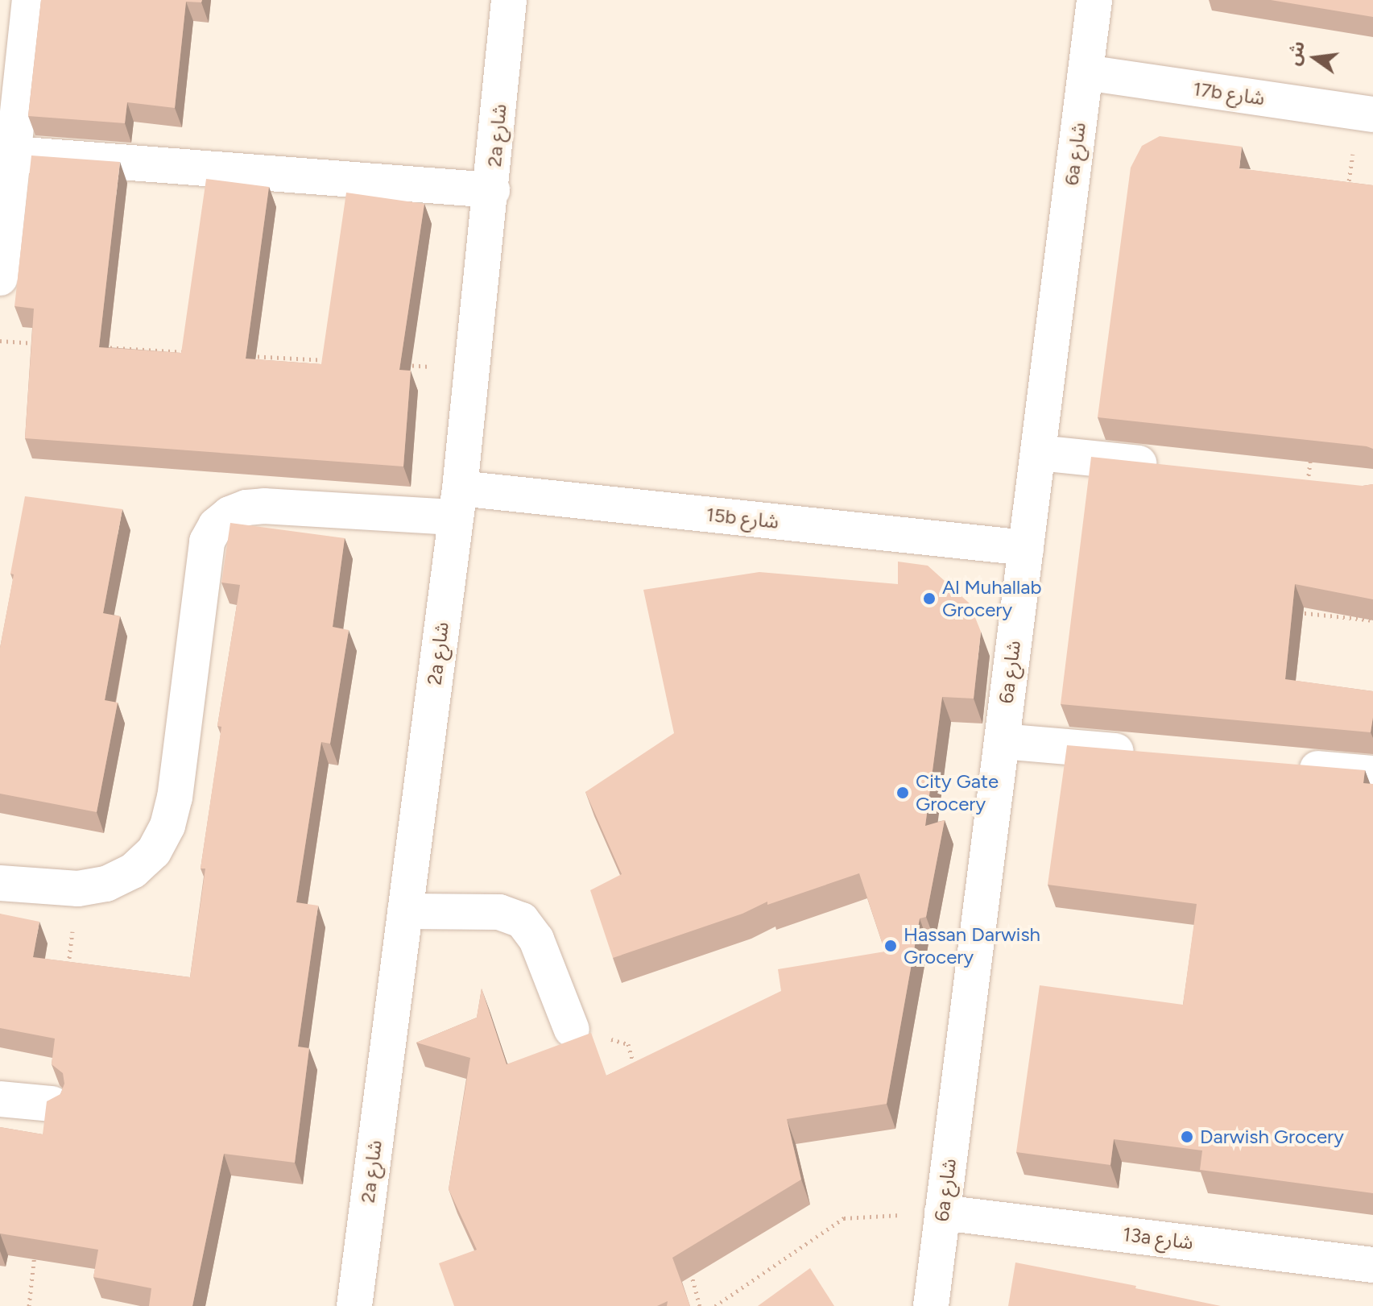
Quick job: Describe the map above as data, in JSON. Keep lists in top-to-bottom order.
{
  "streets": {
    "street": [
      "17b شارع",
      "2a شارع",
      "6a شارع",
      "15b شارع",
      "13a شارع"
    ]
  },
  "crossings": [
    ["17b شارع", "6a شارع"],
    ["2a شارع", "15b شارع"],
    ["6a شارع", "15b شارع"],
    ["6a شارع", "13a شارع"]
  ],
  "places": [
    "Al Muhallab Grocery",
    "City Gate Grocery",
    "Hassan Darwish Grocery",
    "Darwish Grocery"
  ],
  "north": "left"
}
